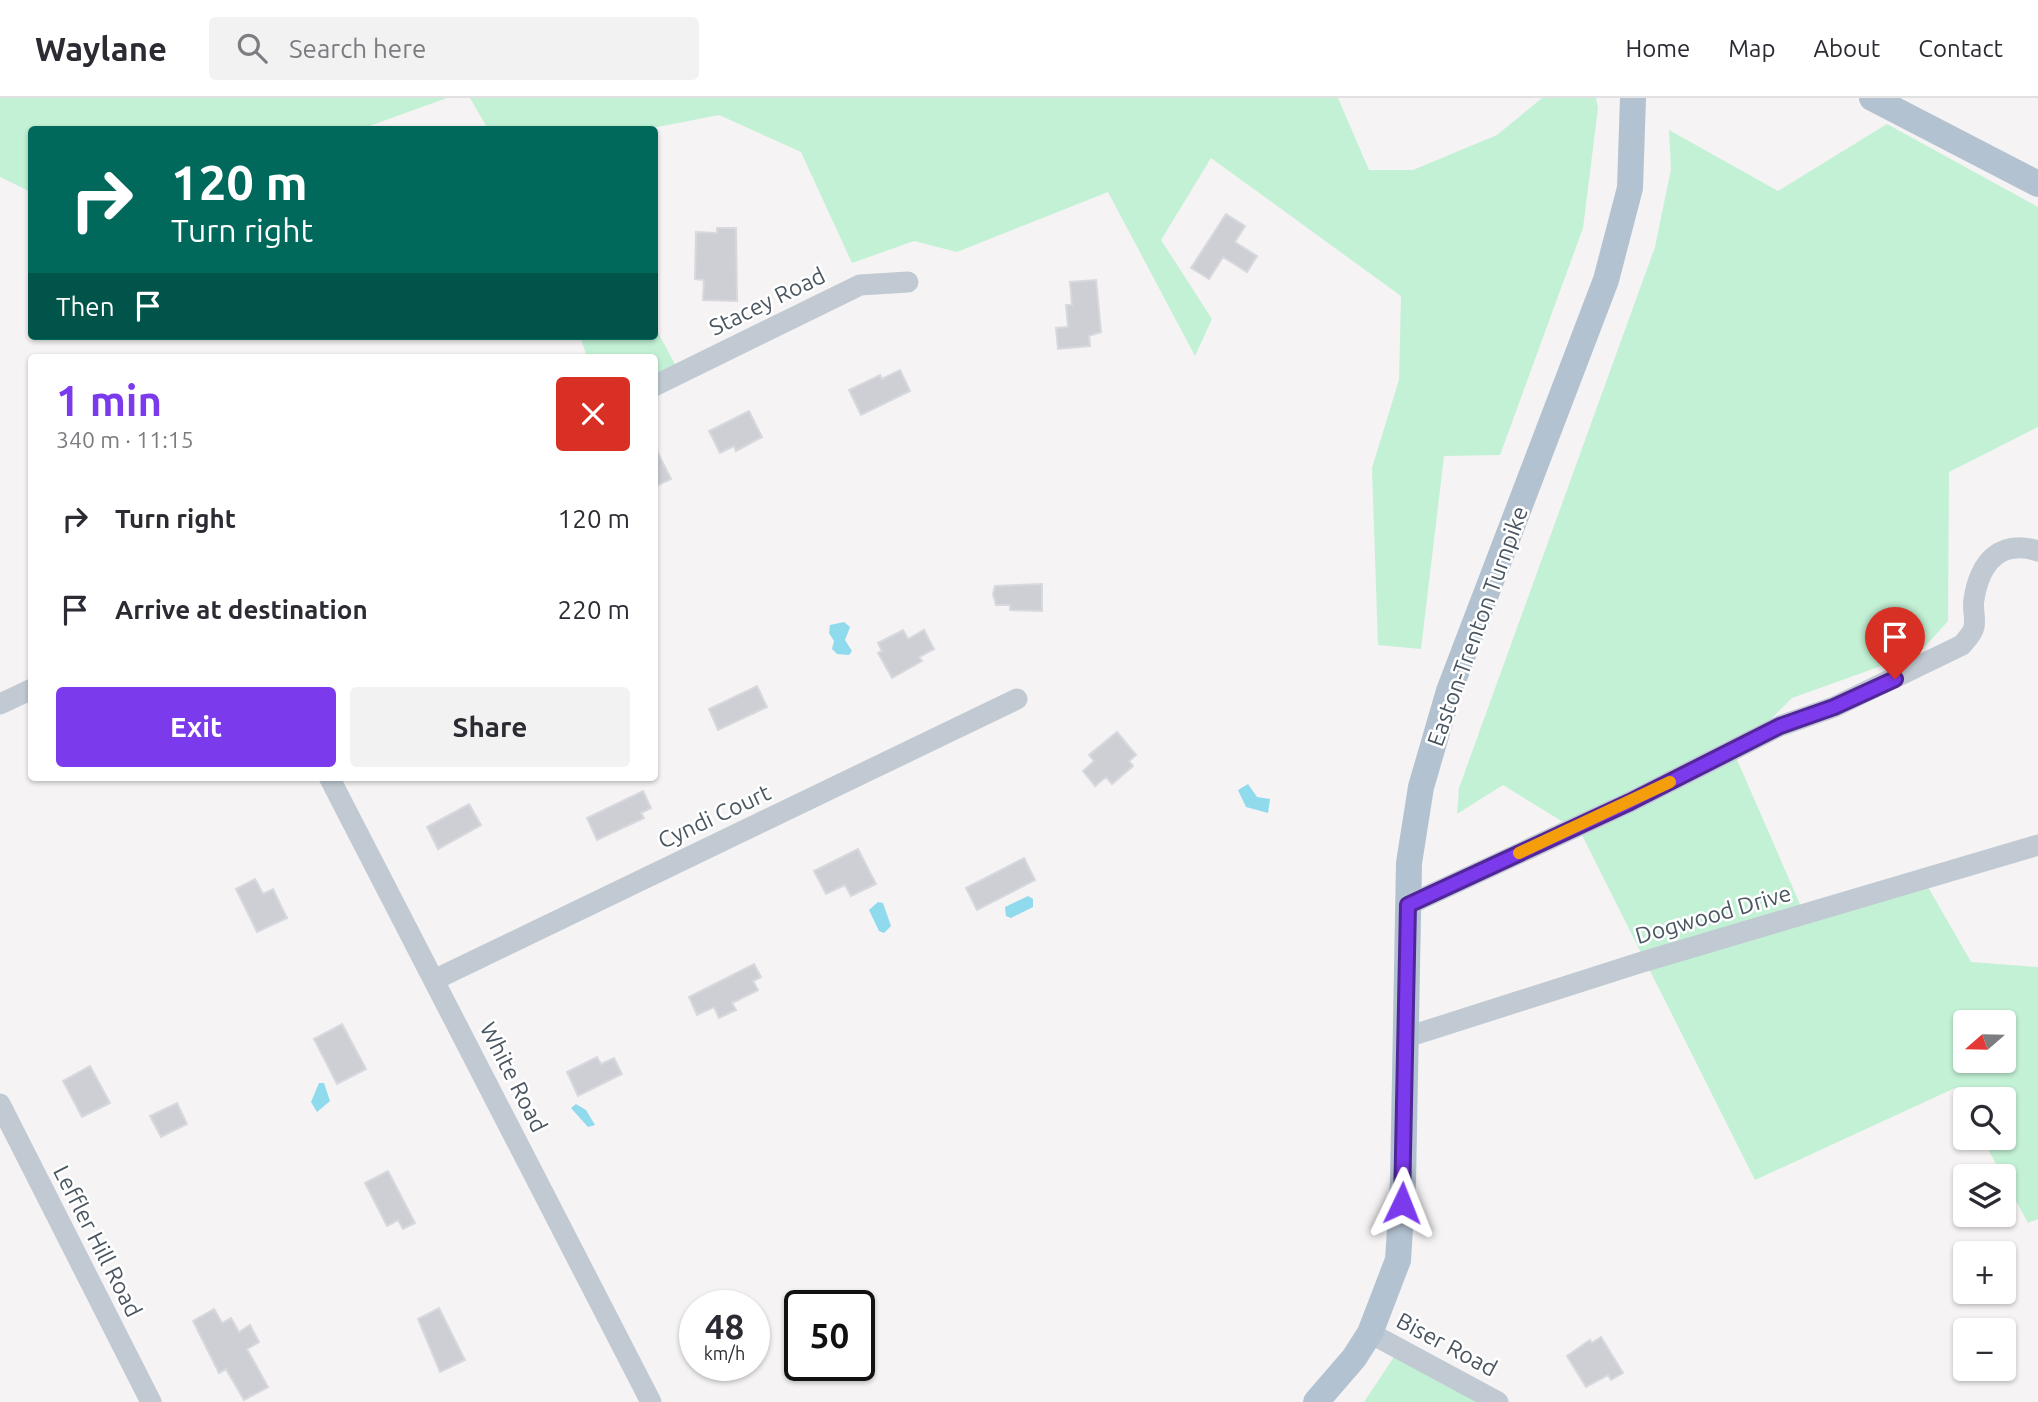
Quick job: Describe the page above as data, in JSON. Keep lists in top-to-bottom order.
{
  "streets": {
    "main road": ["Easton-Trenton Turnpike"],
    "street": [
      "Stacey Road",
      "Cyndi Court",
      "Dogwood Drive",
      "White Road",
      "Leffler Hill Road",
      "Biser Road"
    ]
  },
  "crossings": [
    ["Easton-Trenton Turnpike", "Dogwood Drive"],
    ["Easton-Trenton Turnpike", "Biser Road"],
    ["Cyndi Court", "White Road"]
  ],
  "north": "left",
  "page": {
    "header": "Waylane",
    "search": "Search here",
    "nav": [
      "Home",
      "Map",
      "About",
      "Contact"
    ],
    "turn": ["120 m", "Turn right"],
    "then": "Then",
    "heading": ["1 min", "340 m · 11:15"],
    "list": [
      {
        "name": "Turn right",
        "value": "120 m"
      },
      {
        "name": "Arrive at destination",
        "value": "220 m"
      }
    ],
    "buttons": ["Exit", "Share"],
    "map_buttons": ["+", "−"],
    "speed": "48 km/h",
    "limit": "50"
  }
}
